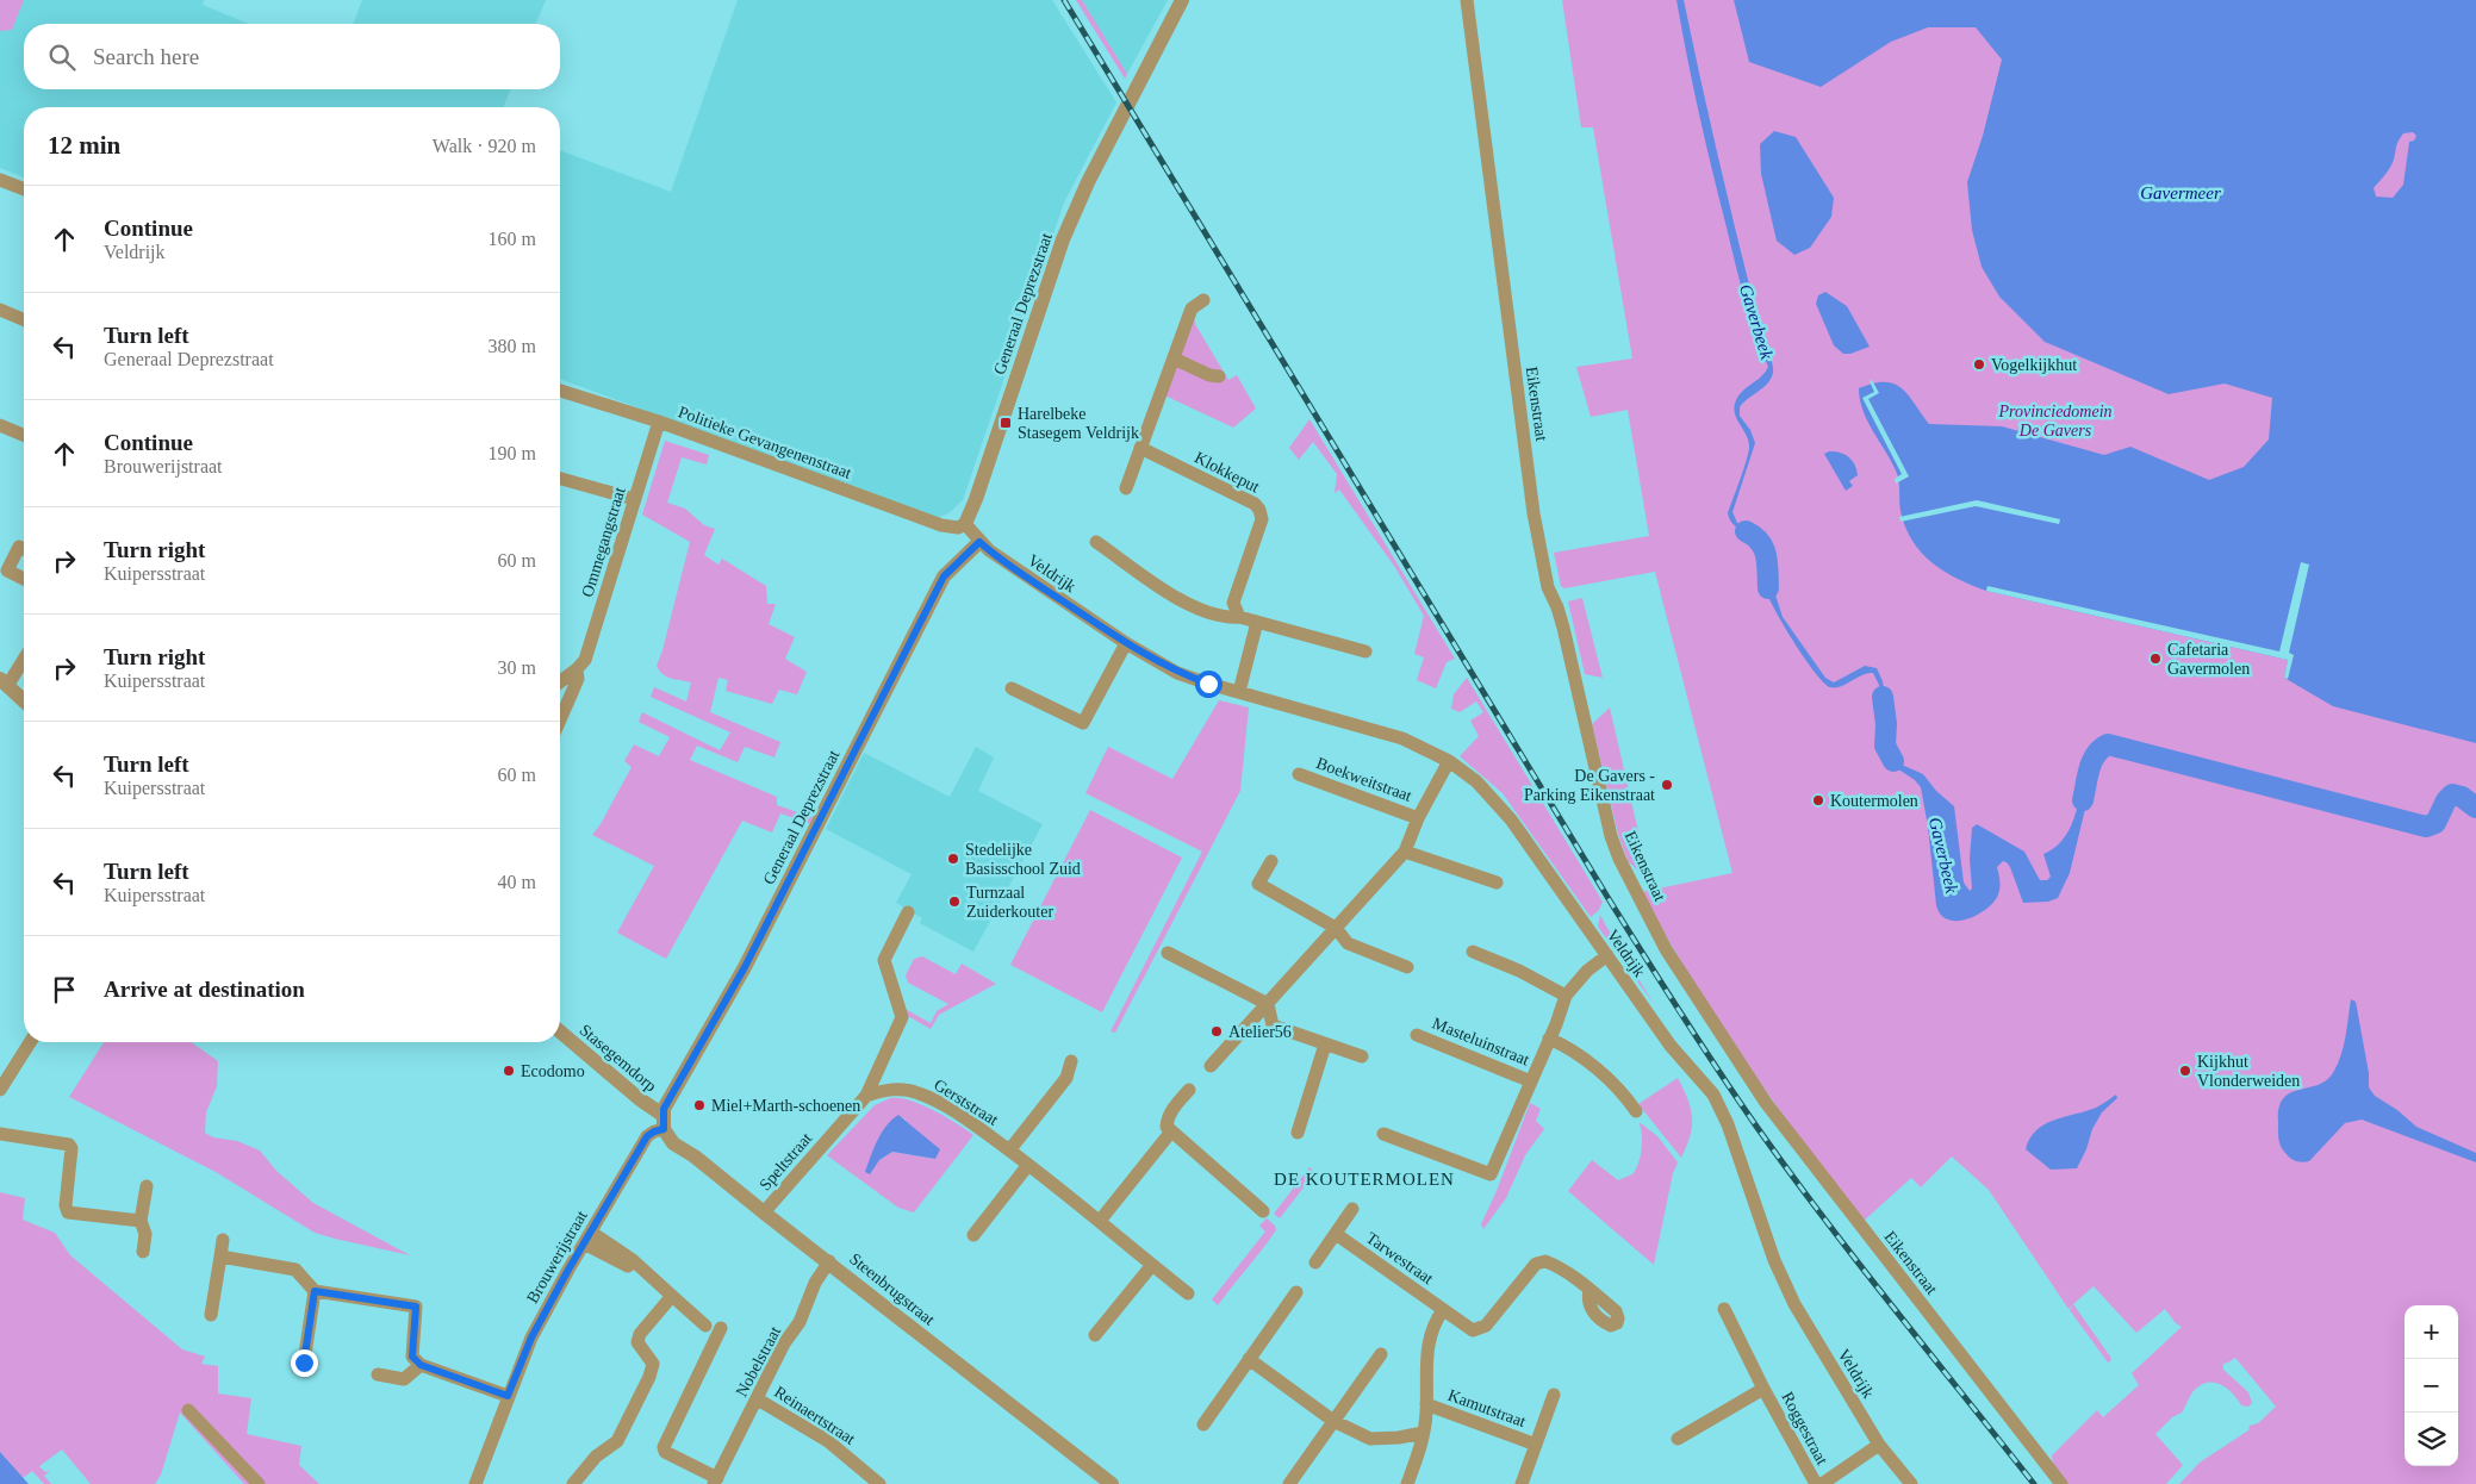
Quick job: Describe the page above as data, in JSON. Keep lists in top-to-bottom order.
{
  "streets": {
    "street": [
      "Generaal Deprezstraat",
      "Eikenstraat",
      "Politieke Gevangenenstraat",
      "Klokkeput",
      "Ommegangstraat",
      "Veldrijk",
      "Boekweitstraat",
      "Masteluinstraat",
      "Stasegemdorp",
      "Gerststraat",
      "Speltstraat",
      "Brouwerijstraat",
      "Tarwestraat",
      "Steenbrugstraat",
      "Nobelstraat",
      "Kamutstraat",
      "Reinaertstraat",
      "Roggestraat"
    ]
  },
  "crossings": [
    ["Generaal Deprezstraat", "Politieke Gevangenenstraat"],
    ["Generaal Deprezstraat", "Veldrijk"],
    ["Generaal Deprezstraat", "Stasegemdorp"],
    ["Generaal Deprezstraat", "Brouwerijstraat"],
    ["Generaal Deprezstraat", "Steenbrugstraat"],
    ["Politieke Gevangenenstraat", "Ommegangstraat"],
    ["Politieke Gevangenenstraat", "Veldrijk"],
    ["Veldrijk", "Boekweitstraat"],
    ["Veldrijk", "Masteluinstraat"],
    ["Veldrijk", "Roggestraat"],
    ["Stasegemdorp", "Brouwerijstraat"],
    ["Stasegemdorp", "Steenbrugstraat"],
    ["Gerststraat", "Speltstraat"],
    ["Speltstraat", "Steenbrugstraat"],
    ["Brouwerijstraat", "Steenbrugstraat"],
    ["Steenbrugstraat", "Nobelstraat"],
    ["Nobelstraat", "Reinaertstraat"]
  ],
  "districts": ["DE KOUTERMOLEN"],
  "water": ["Gavermeer", "Gaverbeek"],
  "parks": ["Provinciedomein De Gavers"],
  "places": {
    "other": [
      "Vogelkijkhut",
      "Cafetaria Gavermolen",
      "De Gavers - Parking Eikenstraat",
      "Koutermolen",
      "Stedelijke Basisschool Zuid",
      "Turnzaal Zuiderkouter",
      "Atelier56",
      "Ecodomo",
      "Kijkhut Vlonderweiden",
      "Miel+Marth-schoenen"
    ],
    "transit": ["Harelbeke Stasegem Veldrijk"]
  },
  "page": {
    "search": "Search here",
    "heading": ["12 min", "Walk · 920 m"],
    "list": [
      ["Continue", "Veldrijk", "160 m"],
      ["Turn left", "Generaal Deprezstraat", "380 m"],
      ["Continue", "Brouwerijstraat", "190 m"],
      ["Turn right", "Kuipersstraat", "60 m"],
      ["Turn right", "Kuipersstraat", "30 m"],
      ["Turn left", "Kuipersstraat", "60 m"],
      ["Turn left", "Kuipersstraat", "40 m"],
      "Arrive at destination"
    ],
    "map_buttons": ["+", "−"]
  }
}
